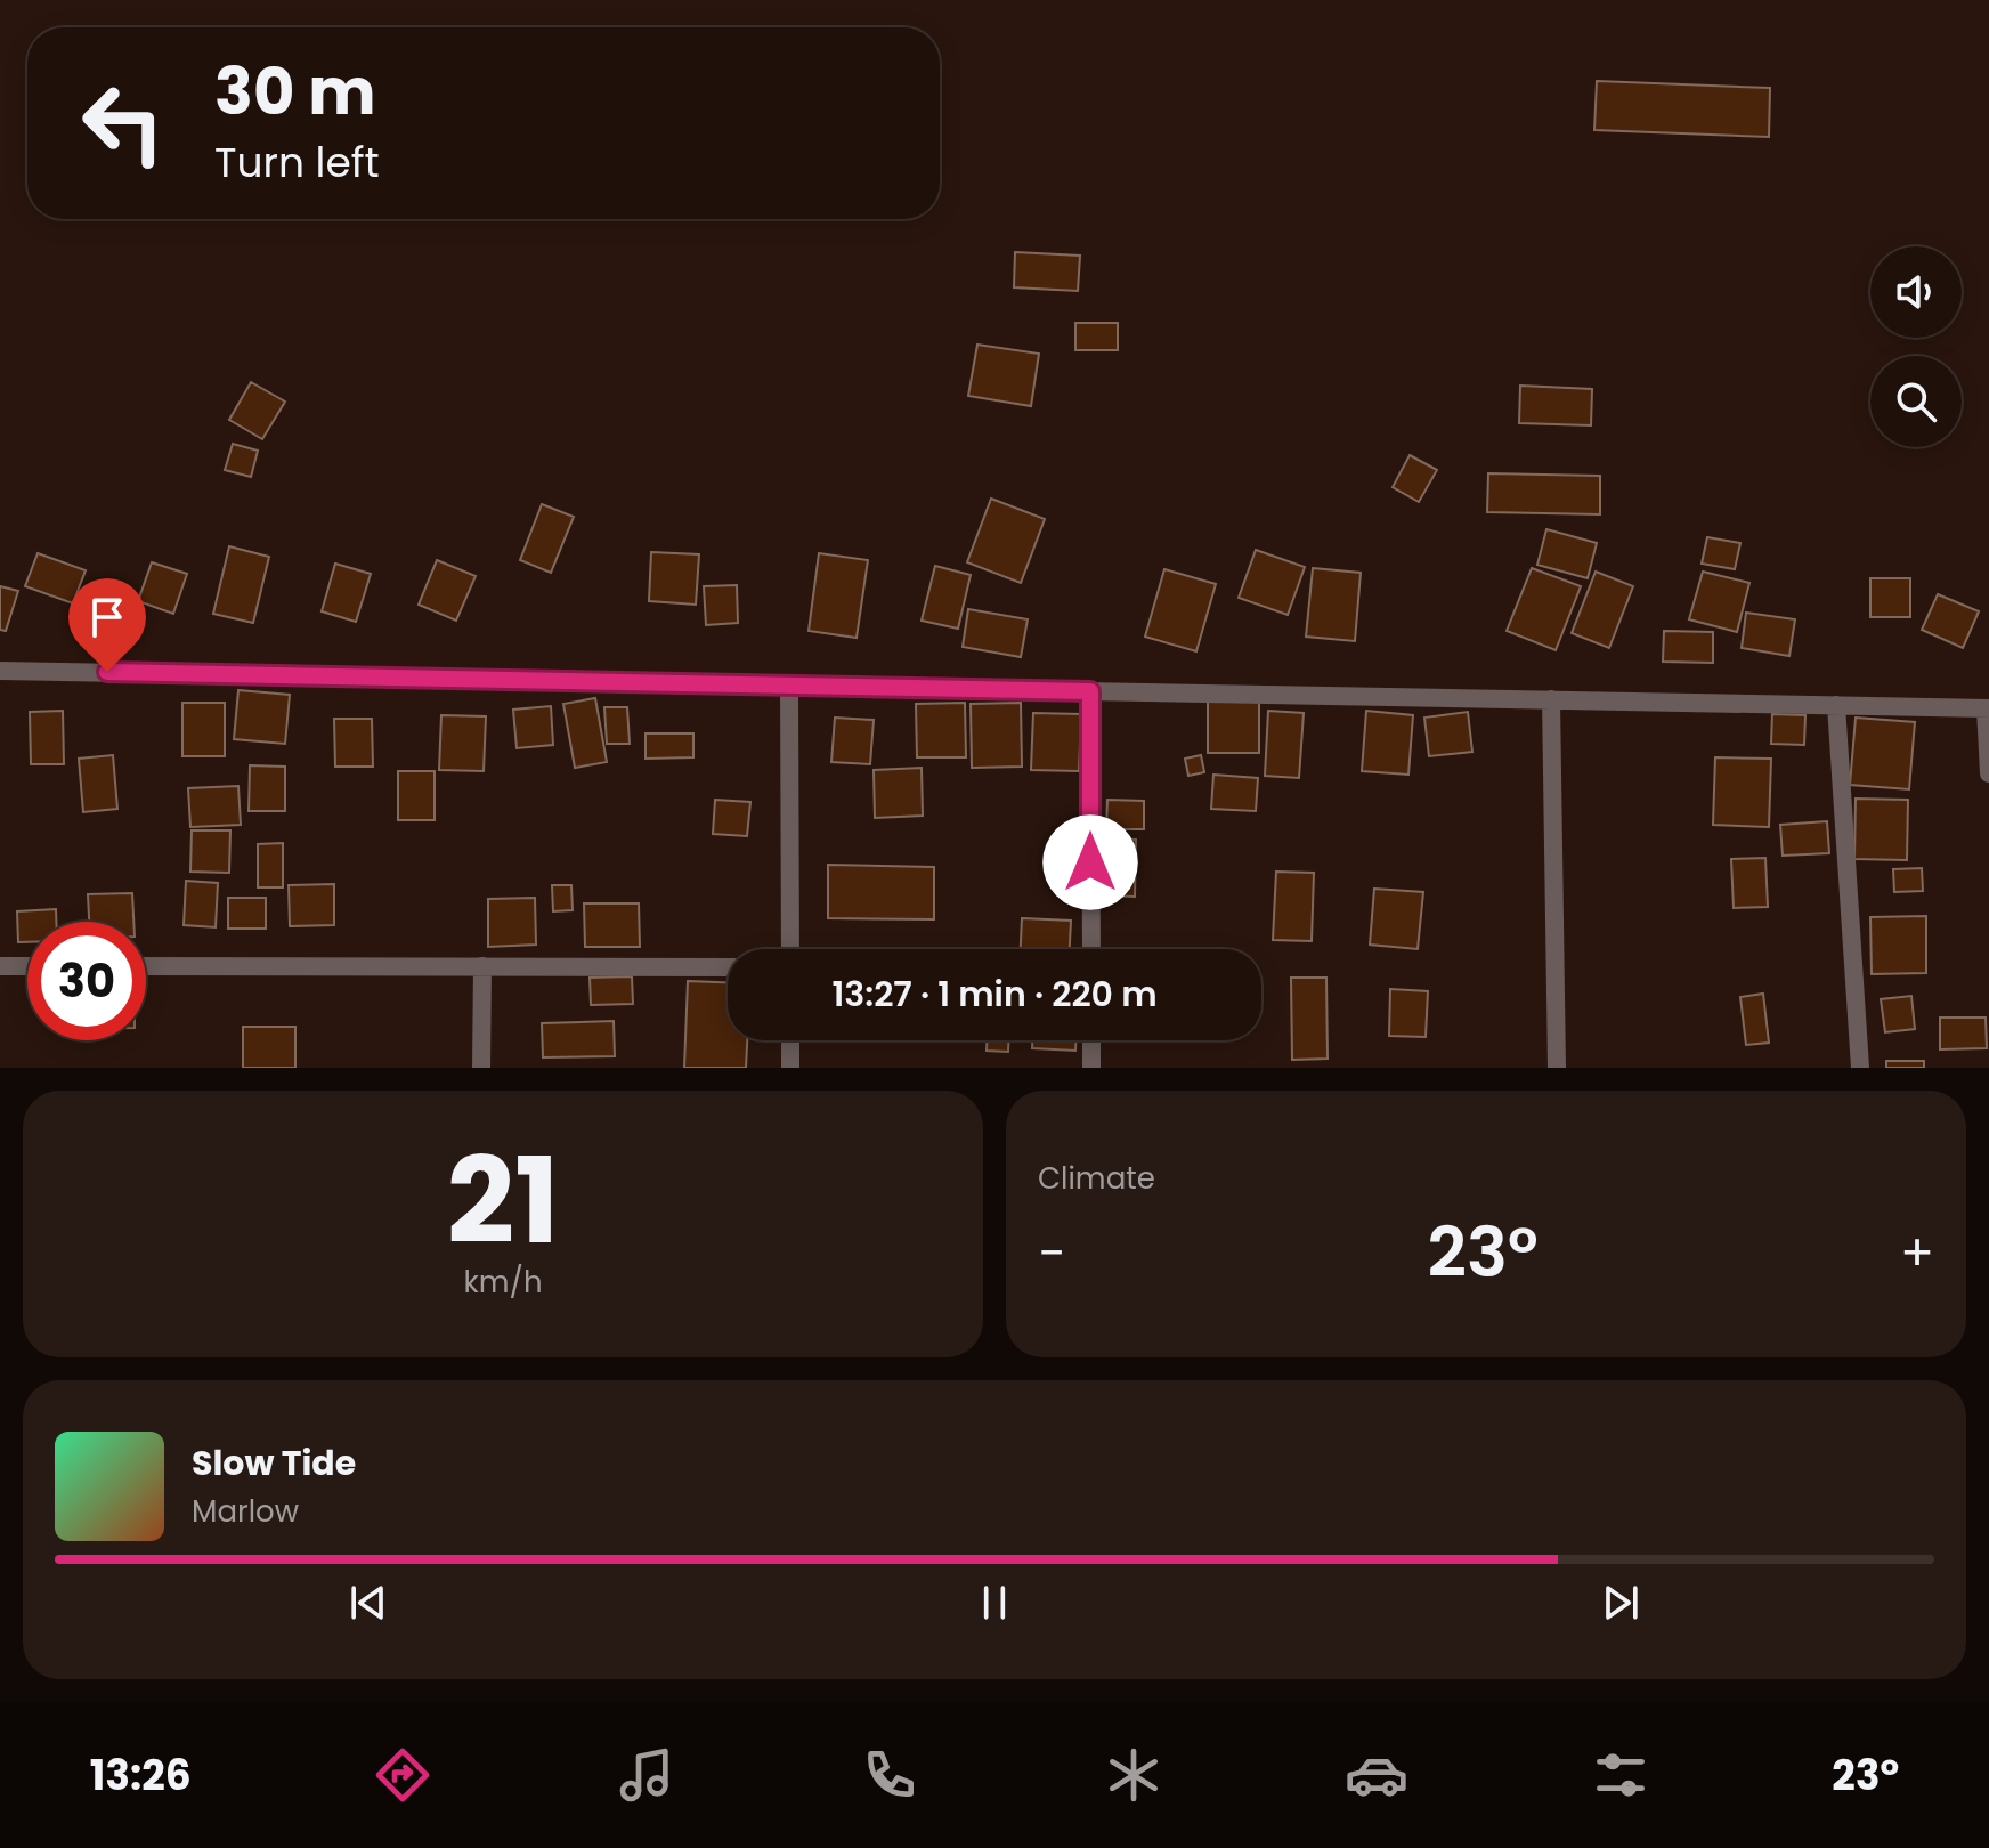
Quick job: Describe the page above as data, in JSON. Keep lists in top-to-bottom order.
{
  "page": {
    "turn": ["30 m", "Turn left"],
    "limit": "30",
    "trip": "13:27 · 1 min · 220 m",
    "tile": [
      ["21", "km/h"],
      "Climate"
    ],
    "heat": ["−", "23°", "+"],
    "song": ["Slow Tide", "Marlow"],
    "tabs": ["13:26", "23°"]
  }
}
